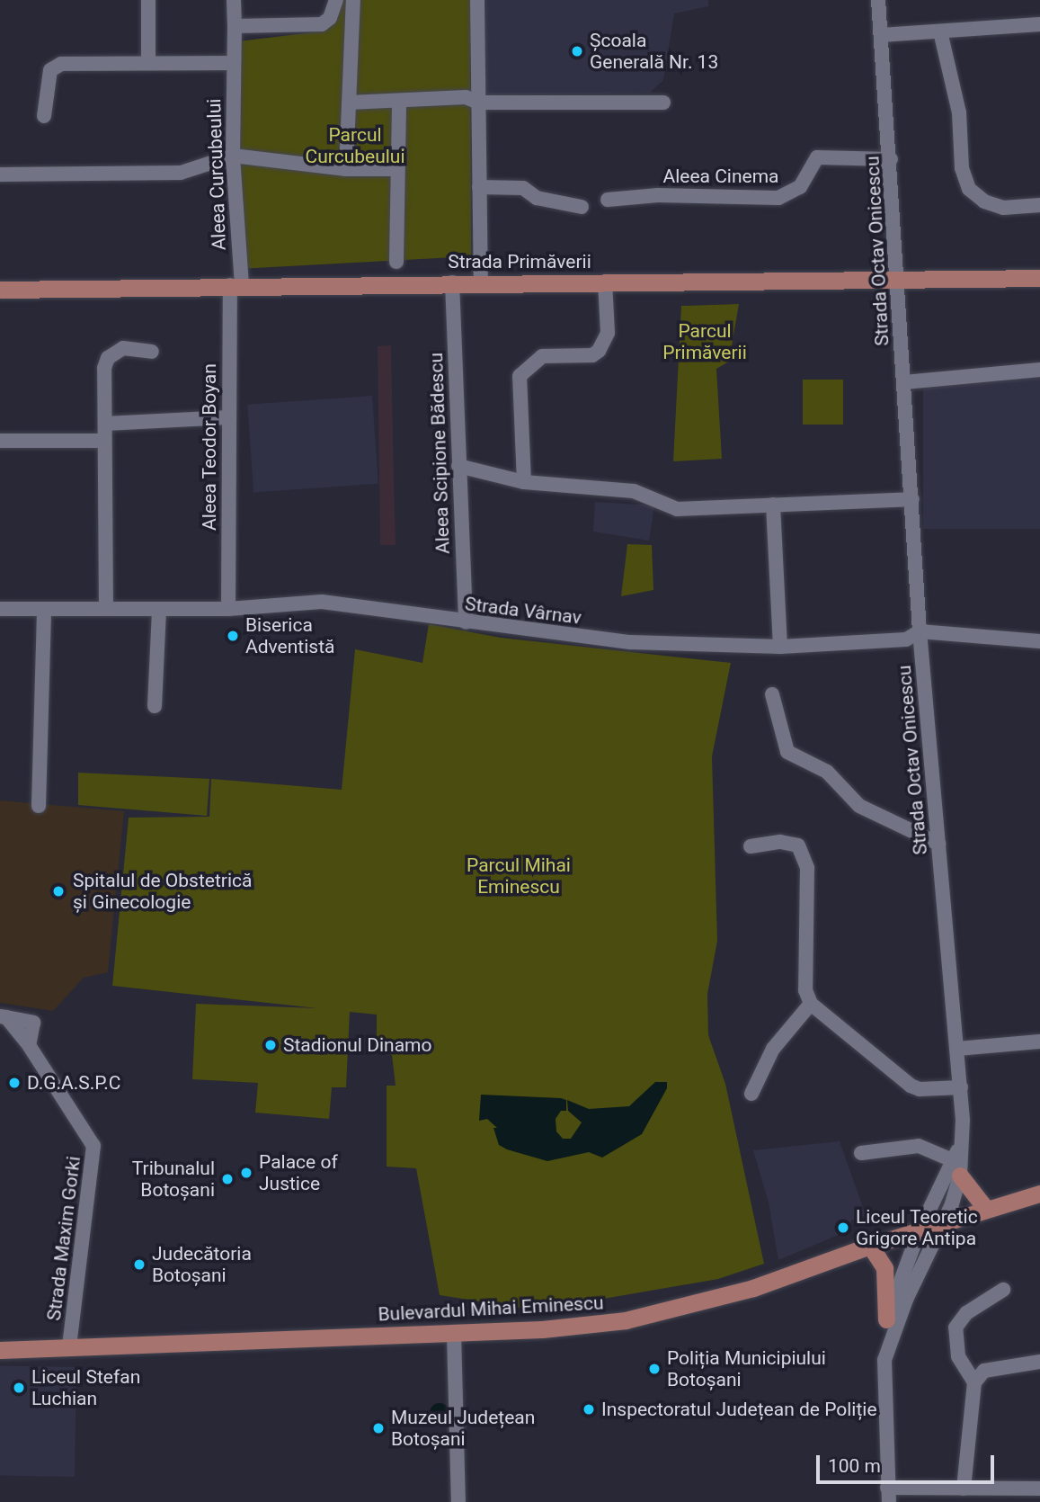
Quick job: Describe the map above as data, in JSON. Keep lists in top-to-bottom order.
{
  "streets": {
    "main road": ["Strada Primăverii", "Bulevardul Mihai Eminescu"],
    "street": [
      "Aleea Curcubeului",
      "Aleea Cinema",
      "Strada Octav Onicescu",
      "Aleea Teodor Boyan",
      "Aleea Scipione Bădescu",
      "Strada Vârnav",
      "Strada Maxim Gorki"
    ]
  },
  "crossings": [
    ["Aleea Curcubeului", "Strada Primăverii"],
    ["Aleea Curcubeului", "Aleea Teodor Boyan"],
    ["Aleea Cinema", "Strada Octav Onicescu"],
    ["Strada Octav Onicescu", "Strada Primăverii"],
    ["Strada Octav Onicescu", "Strada Vârnav"],
    ["Strada Octav Onicescu", "Bulevardul Mihai Eminescu"],
    ["Strada Primăverii", "Aleea Teodor Boyan"],
    ["Strada Primăverii", "Aleea Scipione Bădescu"],
    ["Aleea Teodor Boyan", "Strada Vârnav"],
    ["Aleea Scipione Bădescu", "Strada Vârnav"],
    ["Strada Maxim Gorki", "Bulevardul Mihai Eminescu"]
  ],
  "parks": ["Parcul Curcubeului", "Parcul Primăverii", "Parcul Mihai Eminescu"],
  "places": [
    "Școala Generală Nr. 13",
    "Biserica Adventistă",
    "Spitalul de Obstetrică și Ginecologie",
    "Stadionul Dinamo",
    "D.G.A.S.P.C",
    "Palace of Justice",
    "Tribunalul Botoșani",
    "Liceul Teoretic Grigore Antipa",
    "Judecătoria Botoșani",
    "Poliția Municipiului Botoșani",
    "Liceul Stefan Luchian",
    "Inspectoratul Județean de Poliție",
    "Muzeul Județean Botoșani"
  ],
  "scale_bar": "100 m"
}
